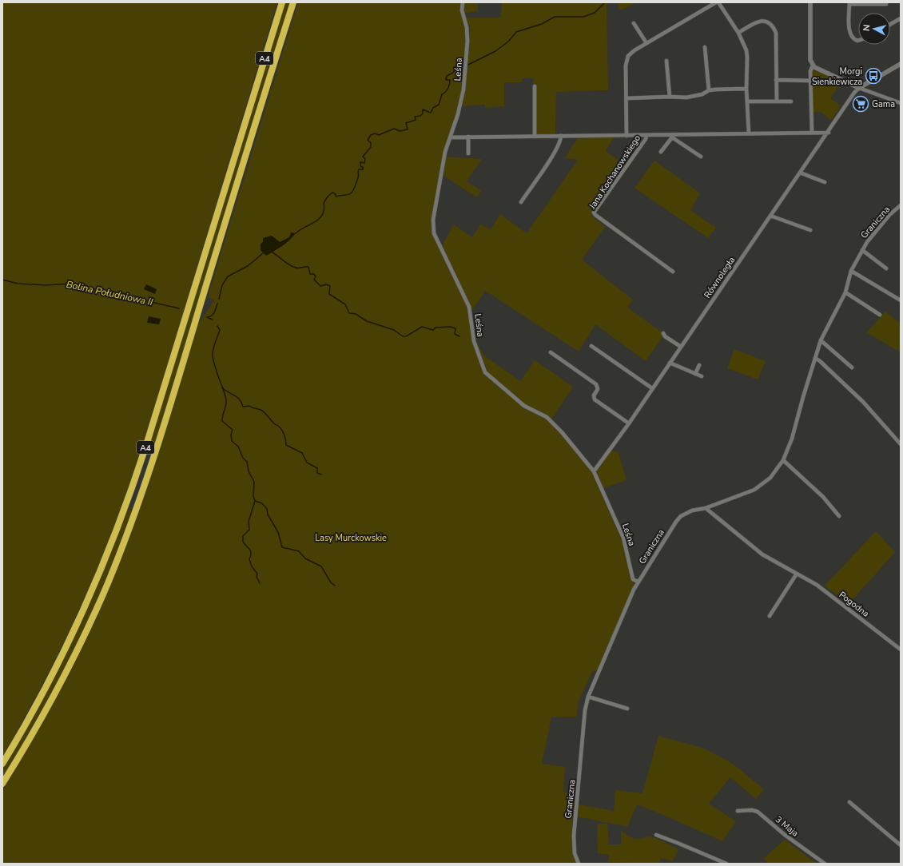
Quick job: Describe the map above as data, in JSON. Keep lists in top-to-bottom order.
{
  "streets": {
    "highway": ["A4"],
    "street": [
      "Leśna",
      "Jana Kochanowskiego",
      "Graniczna",
      "Równoległa",
      "Pogodna",
      "3 Maja"
    ]
  },
  "crossings": [
    ["Leśna", "Jana Kochanowskiego"],
    ["Leśna", "Graniczna"],
    ["Leśna", "Równoległa"],
    ["Jana Kochanowskiego", "Równoległa"],
    ["Graniczna", "Pogodna"]
  ],
  "water": ["Bolina Południowa II"],
  "parks": ["Lasy Murckowskie"],
  "places": {
    "bus stop": ["Morgi Sienkiewicza"],
    "supermarket": ["Gama"]
  },
  "north": "left"
}
